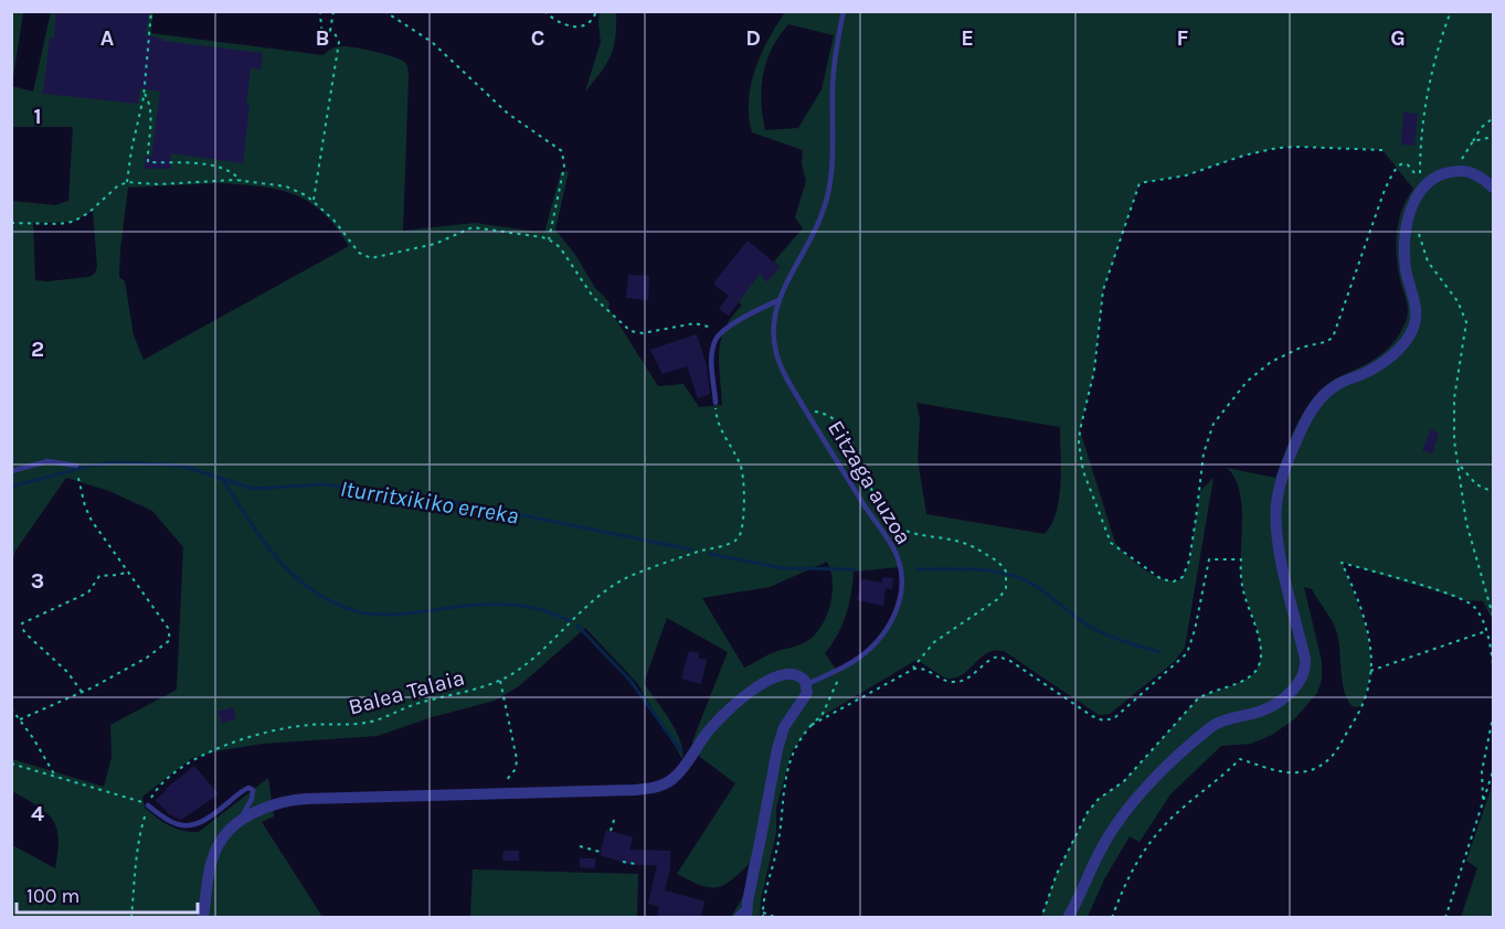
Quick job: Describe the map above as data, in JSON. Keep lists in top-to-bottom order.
{
  "streets": {
    "lane": ["Eitzaga auzoa"],
    "path": ["Balea Talaia"]
  },
  "water": ["Iturritxikiko erreka"],
  "scale_bar": "100 m",
  "grid": {
    "columns": [
      "A",
      "B",
      "C",
      "D",
      "E",
      "F",
      "G"
    ],
    "rows": [
      "1",
      "2",
      "3",
      "4"
    ]
  }
}
